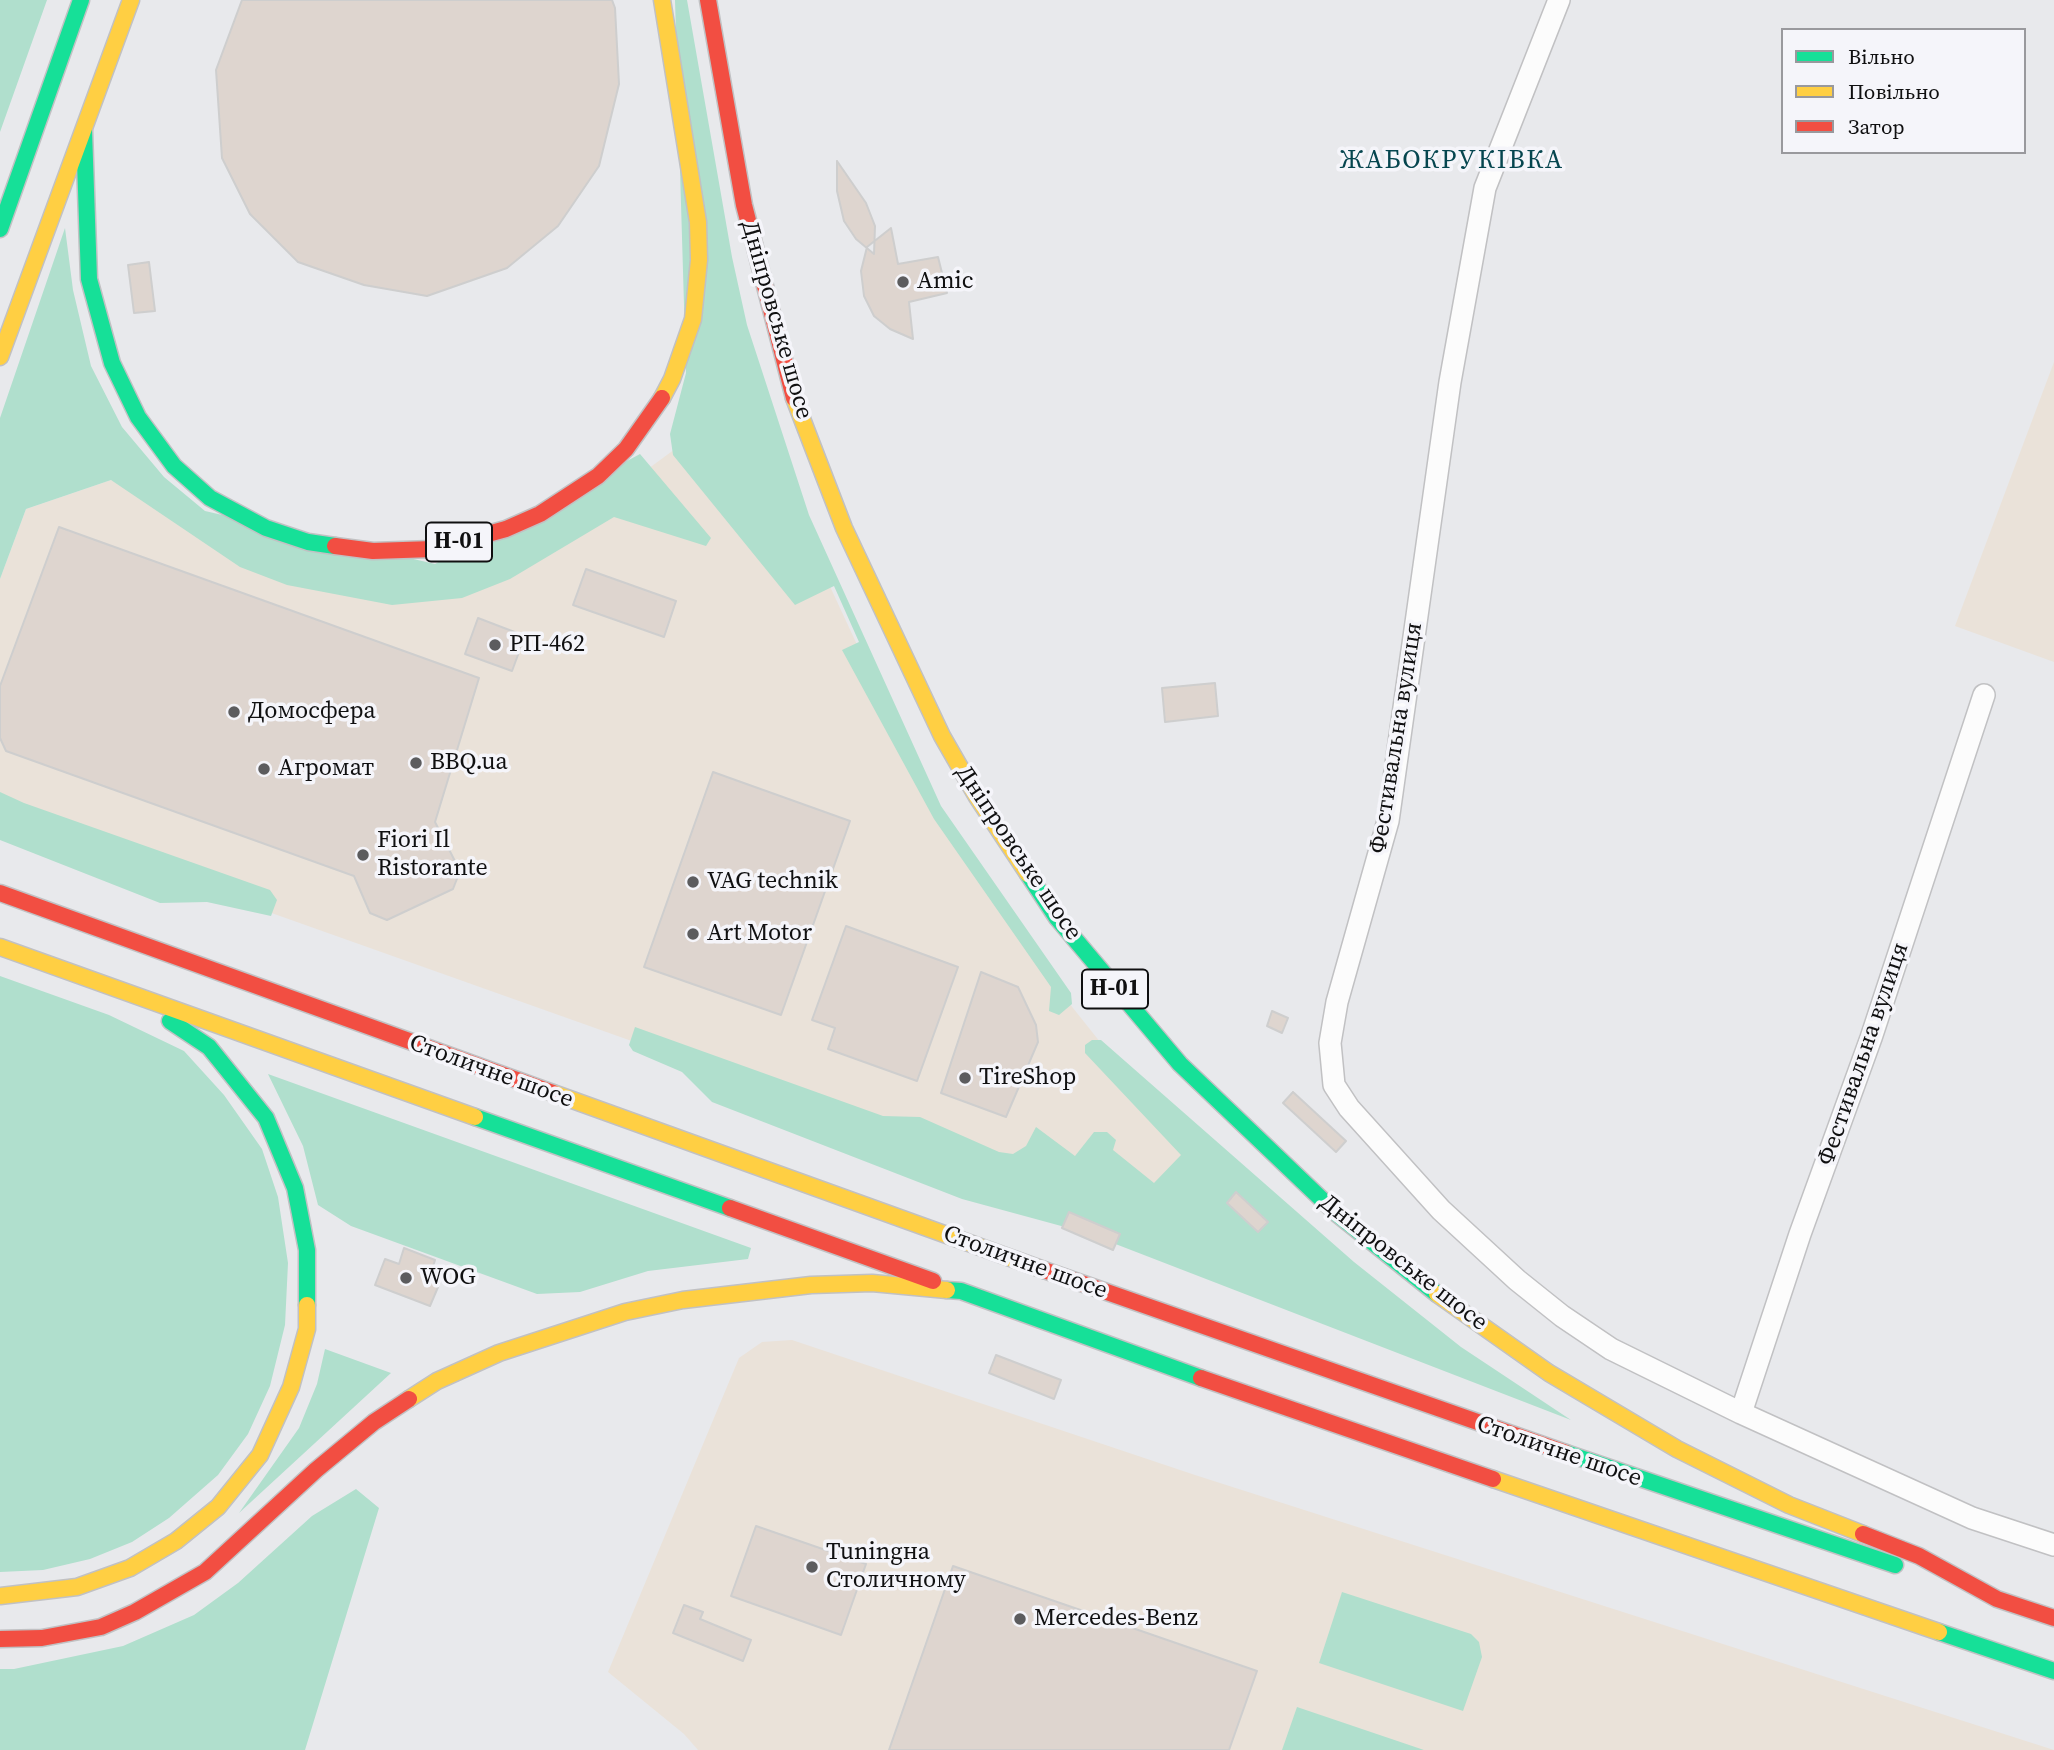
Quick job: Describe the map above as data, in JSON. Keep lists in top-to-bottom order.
{
  "streets": {
    "main road": ["Дніпровське шосе", "Н-01", "Столичне шосе"],
    "street": ["Фестивальна вулиця"]
  },
  "crossings": [
    ["Дніпровське шосе", "Столичне шосе"]
  ],
  "districts": ["ЖАБОКРУКІВКА"],
  "places": [
    "Amic",
    "РП-462",
    "Домосфера",
    "BBQ.ua",
    "Агромат",
    "Fiori Il Ristorante",
    "VAG technik",
    "Art Motor",
    "TireShop",
    "WOG",
    "Tuningна Столичному",
    "Mercedes-Benz"
  ],
  "legend": ["Вільно", "Повільно", "Затор"]
}
